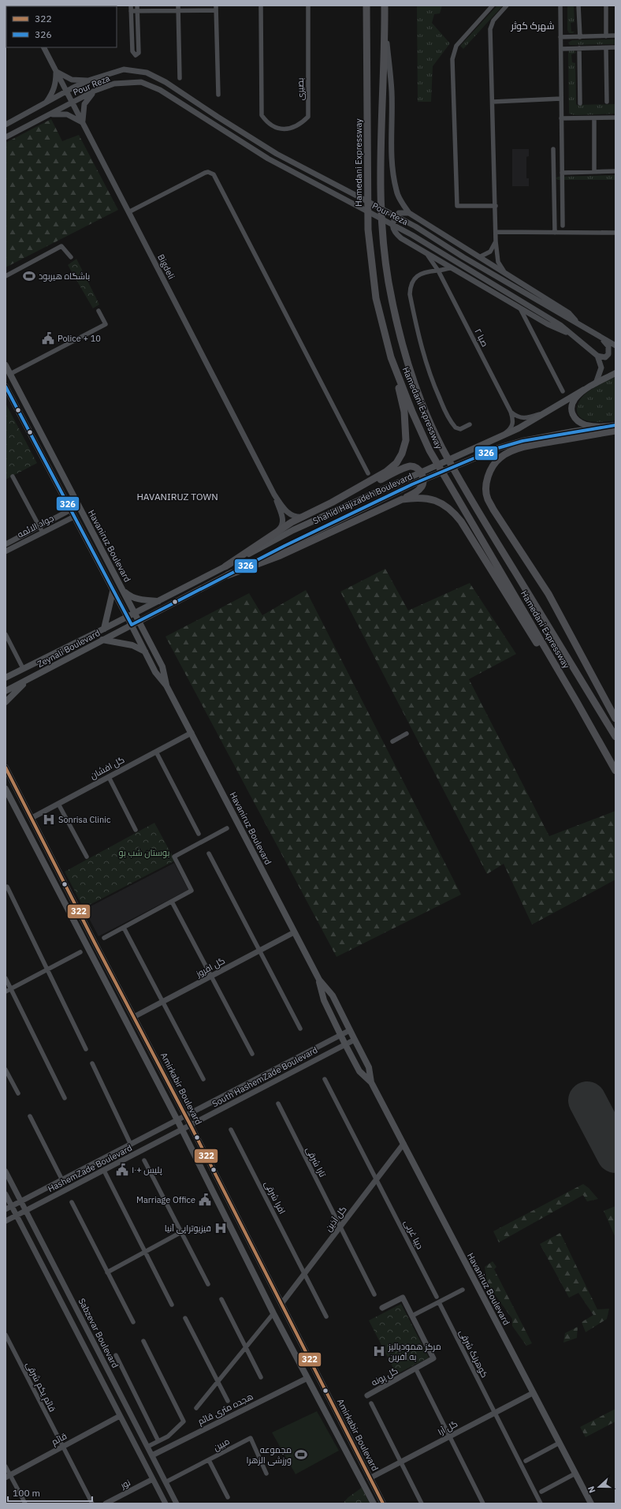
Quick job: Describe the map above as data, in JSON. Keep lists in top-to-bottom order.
{
  "streets": {
    "highway": ["Hamedani Expressway"],
    "main road": [
      "Shahid Hajizadeh Boulevard",
      "Havaniruz Boulevard",
      "Zeynali Boulevard",
      "Amirkabir Boulevard"
    ],
    "street": [
      "Pour Reza",
      "بصیری",
      "Bigdeli",
      "صبا ۲",
      "جواد الائمه",
      "گل افشان",
      "گل افروز",
      "South HashemZade Boulevard",
      "تارا شرقی",
      "HashemZade Boulevard",
      "افرا شرقی",
      "گل آذین",
      "دیبا غربی",
      "Sabzevar Boulevard",
      "کوهرنگ شرقی",
      "گل پونه",
      "قائم یکم شرقی",
      "هجده متری قائم",
      "گل آرا",
      "قائم",
      "مبین",
      "نور"
    ]
  },
  "crossings": [
    ["Pour Reza", "Bigdeli"],
    ["Shahid Hajizadeh Boulevard", "Havaniruz Boulevard"],
    ["Shahid Hajizadeh Boulevard", "Zeynali Boulevard"],
    ["جواد الائمه", "Havaniruz Boulevard"],
    ["Havaniruz Boulevard", "Zeynali Boulevard"],
    ["Havaniruz Boulevard", "گل افشان"],
    ["Havaniruz Boulevard", "گل افروز"],
    ["Havaniruz Boulevard", "South HashemZade Boulevard"],
    ["Havaniruz Boulevard", "گل آذین"],
    ["Havaniruz Boulevard", "گل آرا"],
    ["گل افشان", "Amirkabir Boulevard"],
    ["گل افروز", "Amirkabir Boulevard"],
    ["South HashemZade Boulevard", "Amirkabir Boulevard"],
    ["South HashemZade Boulevard", "HashemZade Boulevard"],
    ["Amirkabir Boulevard", "HashemZade Boulevard"],
    ["Amirkabir Boulevard", "گل آذین"],
    ["Amirkabir Boulevard", "هجده متری قائم"],
    ["Amirkabir Boulevard", "گل آرا"],
    ["تارا شرقی", "گل آذین"],
    ["HashemZade Boulevard", "Sabzevar Boulevard"],
    ["افرا شرقی", "گل آذین"],
    ["گل آذین", "دیبا غربی"],
    ["Sabzevar Boulevard", "هجده متری قائم"],
    ["Sabzevar Boulevard", "مبین"],
    ["کوهرنگ شرقی", "گل آرا"],
    ["قائم یکم شرقی", "قائم"]
  ],
  "districts": ["شهرک کوثر", "HAVANIRUZ TOWN"],
  "parks": ["بوستان شب بو"],
  "places": {
    "sports": ["باشگاه هیربود", "مجموعه ورزشی الزهرا"],
    "public building": ["Police + 10", "پلیس +۱۰", "Marriage Office"],
    "hospital": ["Sonrisa Clinic", "فیزیوتراپی آنیا", "مرکز همودیالیز به آفرین"]
  },
  "lines": ["transit line 326", "transit line 322"],
  "legend": ["322", "326"],
  "scale_bar": "100 m",
  "north": "left"
}
